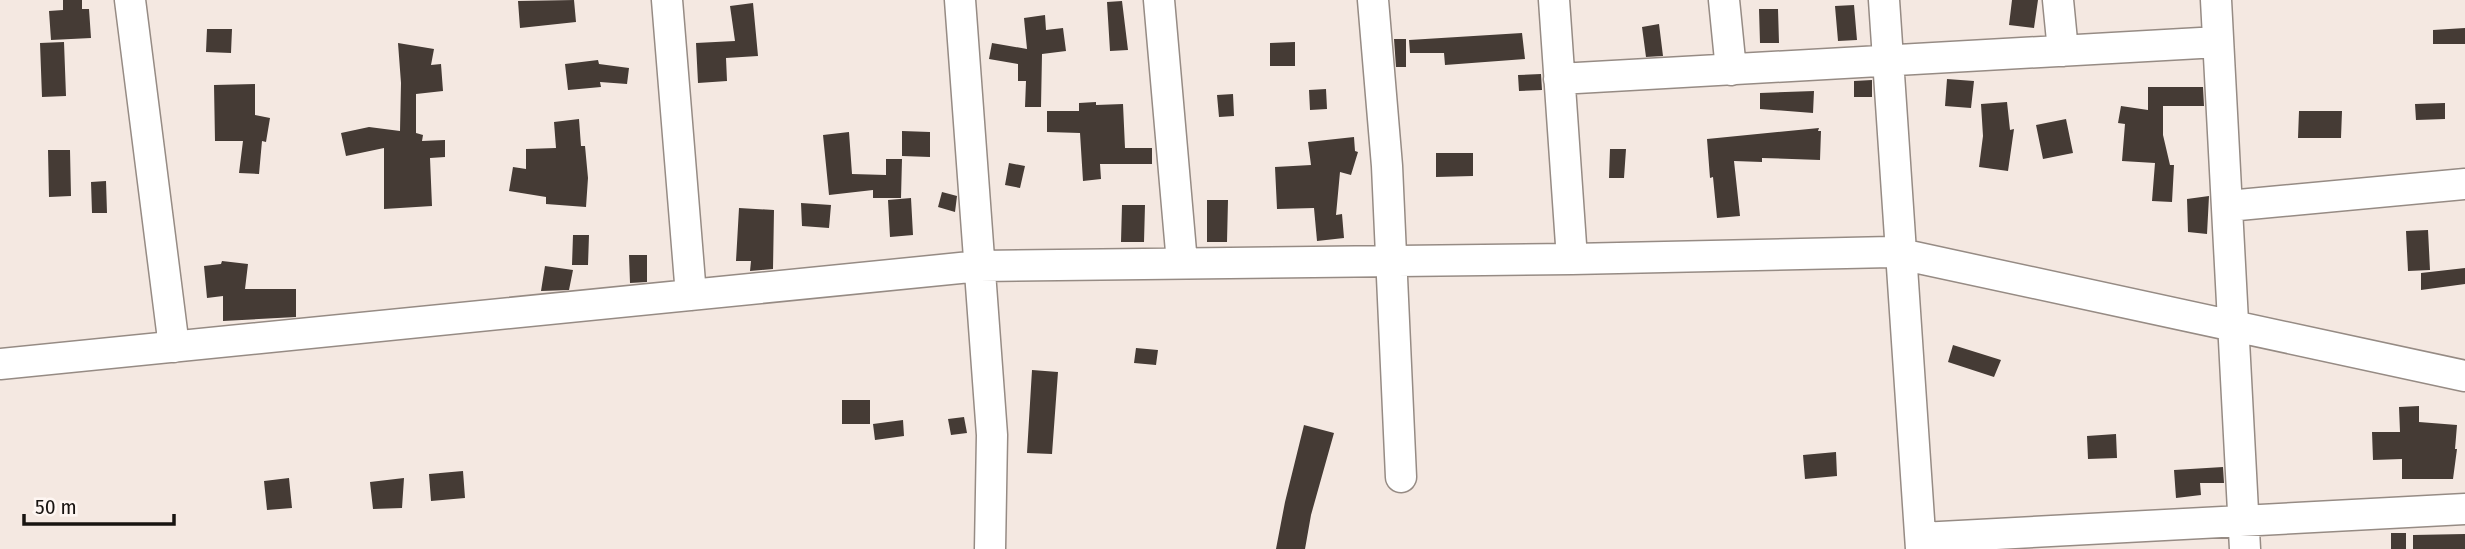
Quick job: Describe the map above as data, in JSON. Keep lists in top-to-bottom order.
{
  "scale_bar": "50 m"
}
